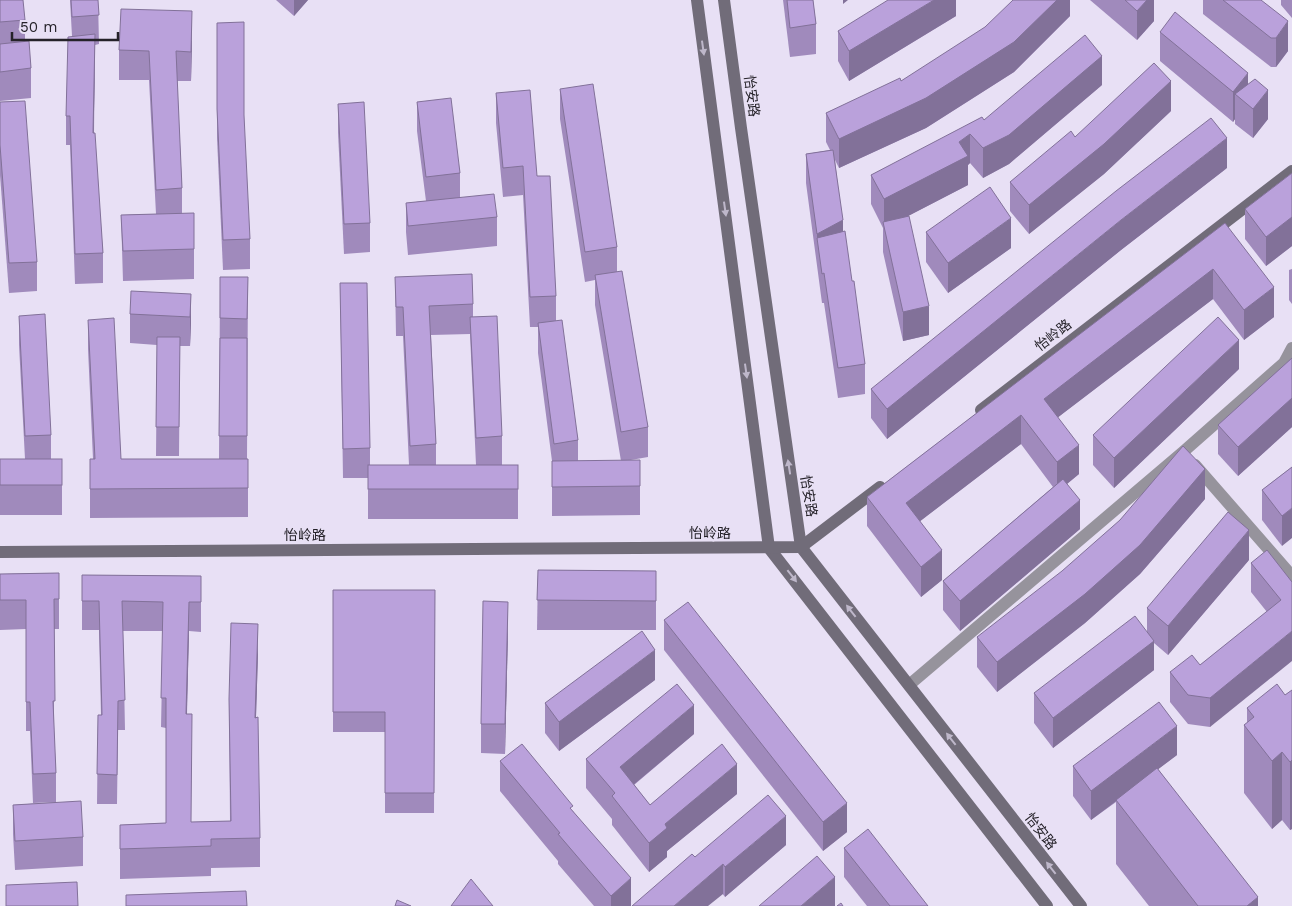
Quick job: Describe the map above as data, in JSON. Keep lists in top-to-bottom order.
{
  "streets": {
    "street": ["怡安路", "怡岭路"]
  },
  "crossings": [
    ["怡安路", "怡岭路"]
  ],
  "scale_bar": "50 m"
}
